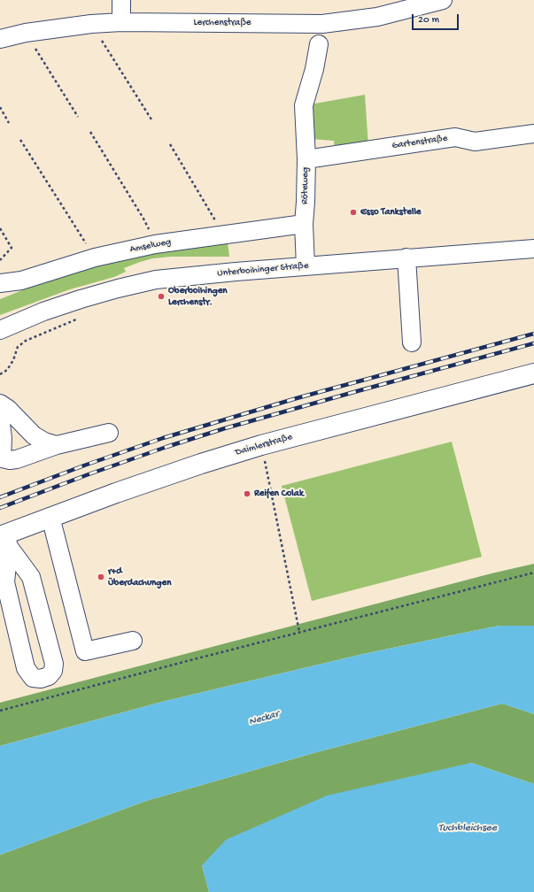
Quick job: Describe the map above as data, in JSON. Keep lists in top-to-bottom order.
{
  "streets": {
    "main road": ["Daimlerstraße"],
    "street": [
      "Lerchenstraße",
      "Gartenstraße",
      "Röteweg",
      "Amselweg",
      "Unterboihinger Straße"
    ]
  },
  "crossings": [
    ["Gartenstraße", "Röteweg"],
    ["Röteweg", "Amselweg"],
    ["Röteweg", "Unterboihinger Straße"]
  ],
  "water": ["Neckar", "Tuchbleichsee"],
  "places": [
    "Esso Tankstelle",
    "Oberboihingen Lerchenstr.",
    "Reifen Colak",
    "r+d Überdachungen"
  ],
  "scale_bar": "20 m"
}
